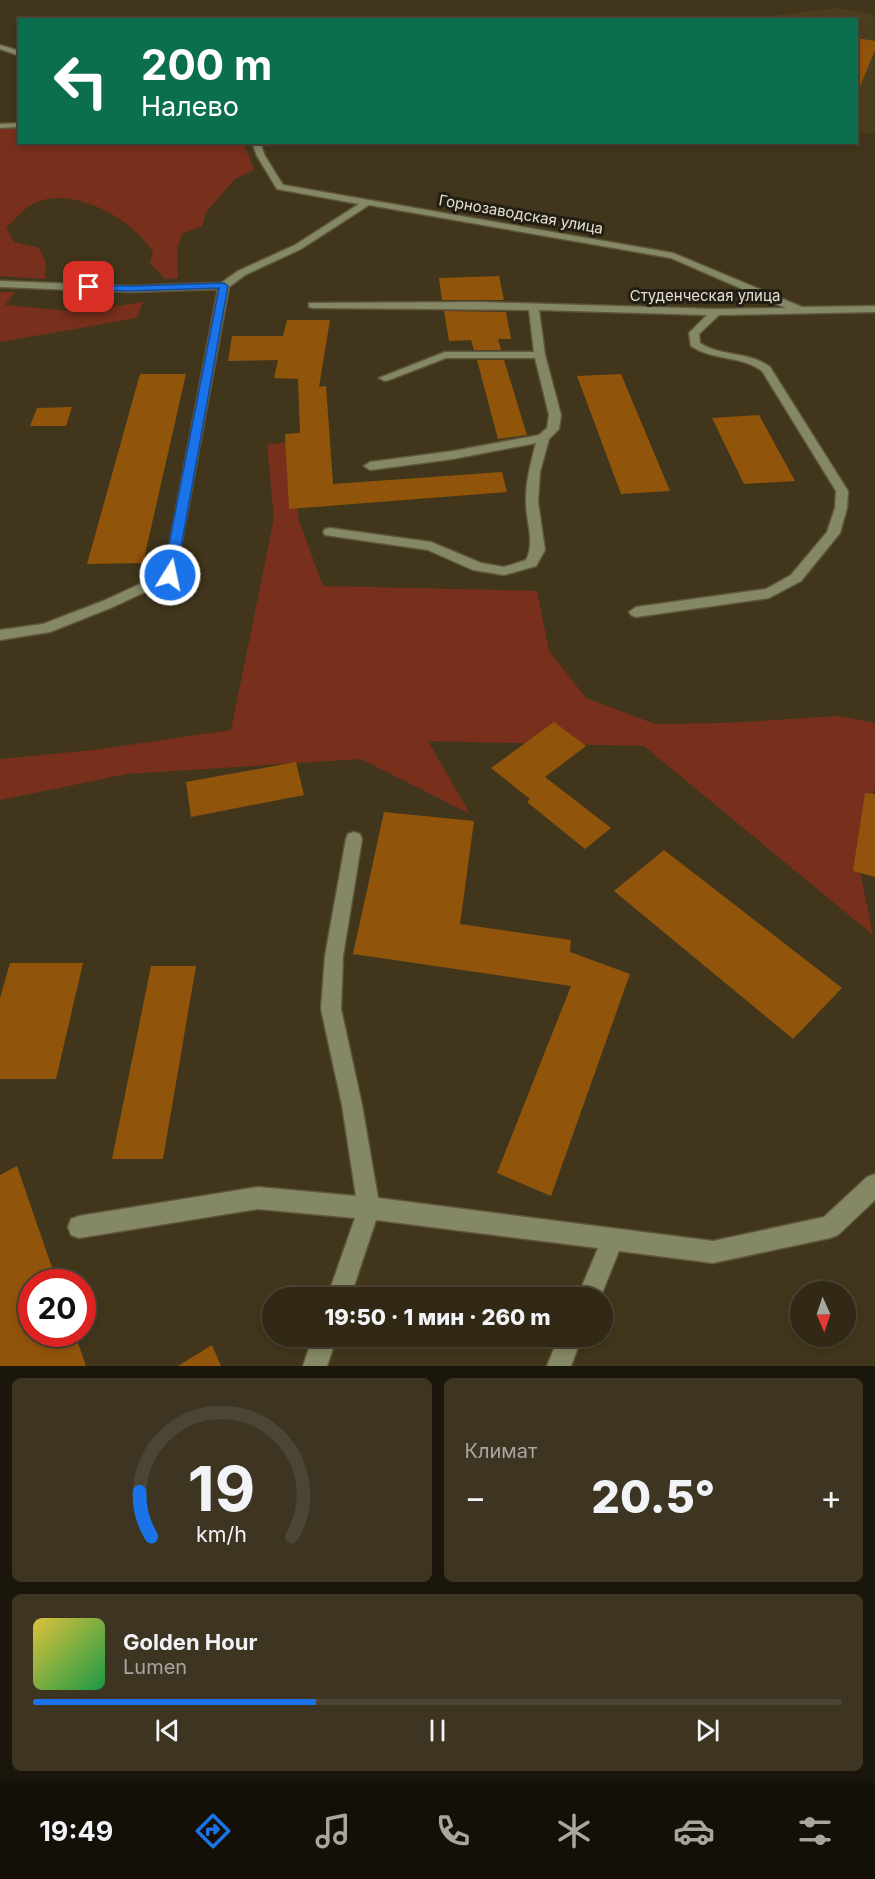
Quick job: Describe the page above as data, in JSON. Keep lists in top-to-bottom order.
{
  "streets": {
    "street": ["Горнозаводская улица", "Студенческая улица"]
  },
  "crossings": [
    ["Горнозаводская улица", "Студенческая улица"]
  ],
  "north": "bottom",
  "page": {
    "turn": ["200 m", "Налево"],
    "limit": "20",
    "trip": "19:50 · 1 мин · 260 m",
    "tile": "Климат",
    "heat": ["−", "20.5°", "+"],
    "song": ["Golden Hour", "Lumen"],
    "tabs": "19:49",
    "gauge": ["19", "km/h"]
  }
}
